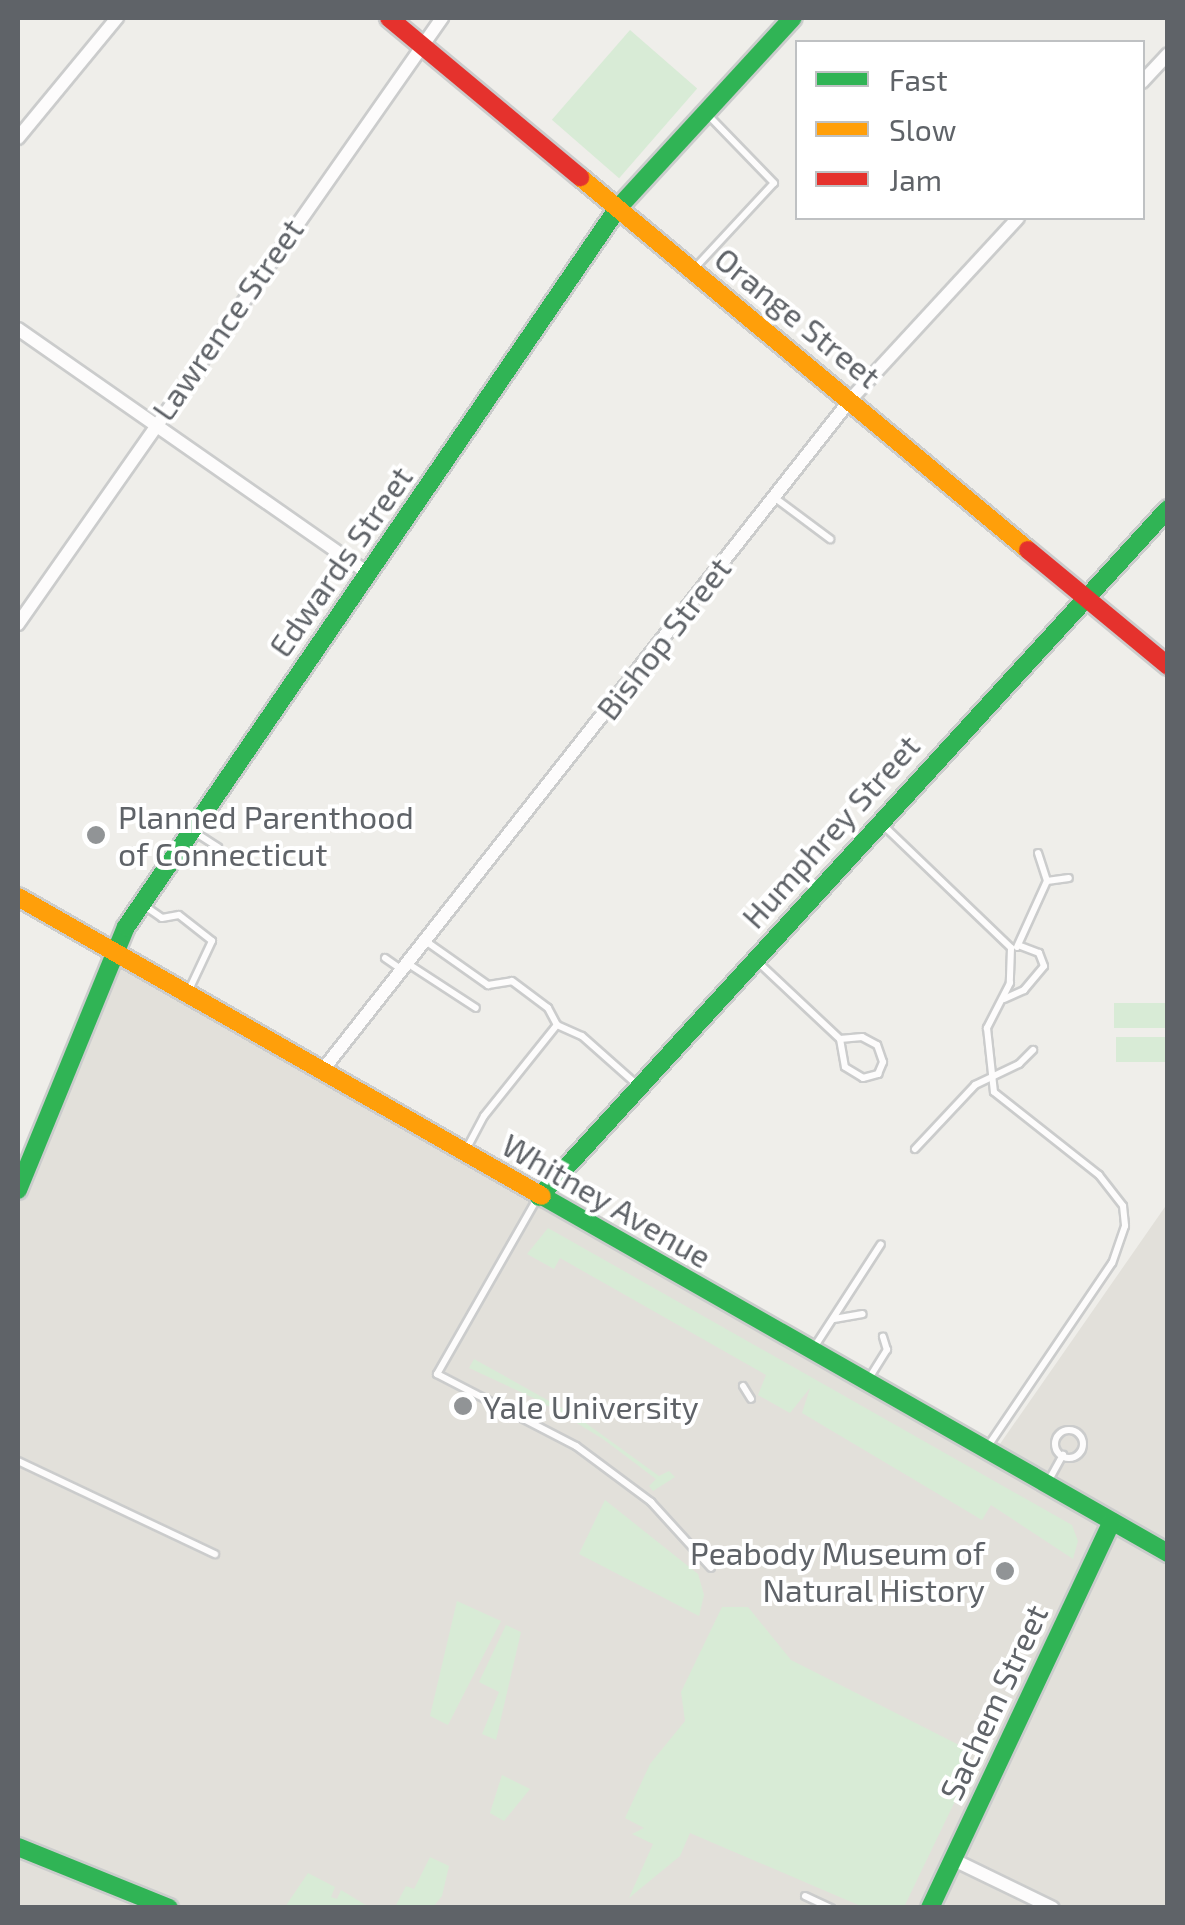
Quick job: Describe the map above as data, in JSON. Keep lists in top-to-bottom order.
{
  "streets": {
    "main road": [
      "Orange Street",
      "Edwards Street",
      "Humphrey Street",
      "Whitney Avenue",
      "Sachem Street"
    ],
    "street": ["Lawrence Street", "Bishop Street"]
  },
  "crossings": [
    ["Orange Street", "Lawrence Street"],
    ["Orange Street", "Edwards Street"],
    ["Orange Street", "Bishop Street"],
    ["Orange Street", "Humphrey Street"],
    ["Edwards Street", "Whitney Avenue"],
    ["Bishop Street", "Whitney Avenue"],
    ["Humphrey Street", "Whitney Avenue"],
    ["Whitney Avenue", "Sachem Street"]
  ],
  "places": ["Planned Parenthood of Connecticut", "Yale University", "Peabody Museum of Natural History"],
  "legend": ["Fast", "Slow", "Jam"]
}
